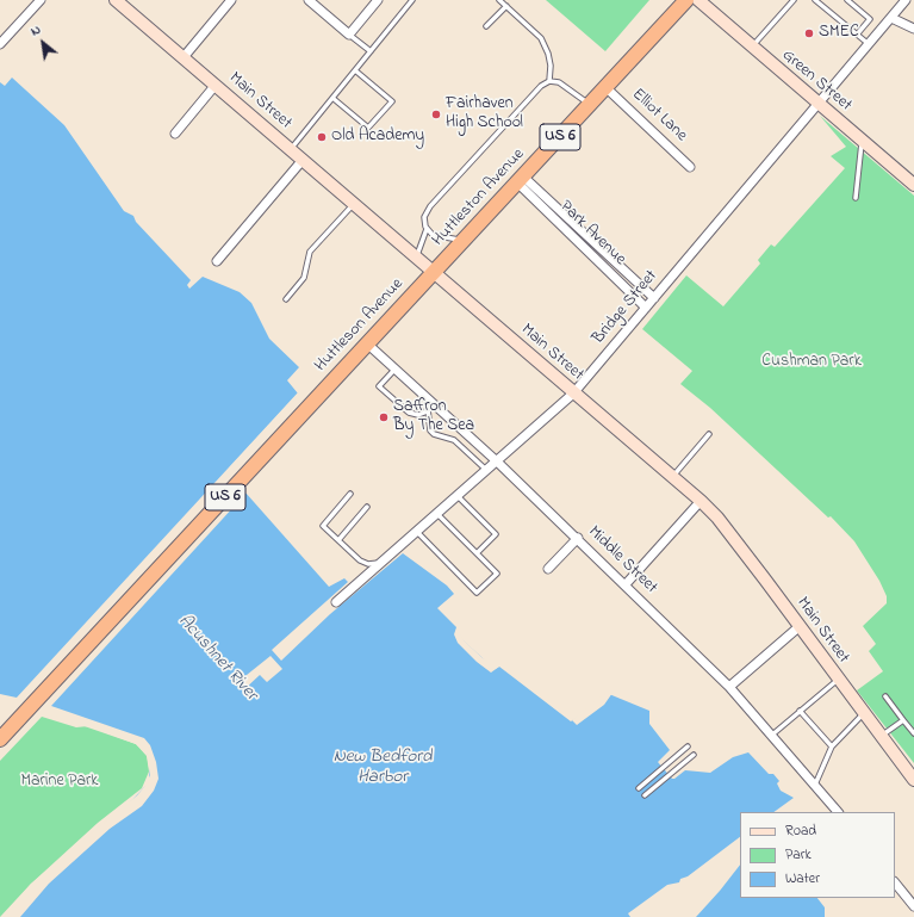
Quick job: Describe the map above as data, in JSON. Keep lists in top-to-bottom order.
{
  "streets": {
    "highway": ["US 6", "Huttleston Avenue", "Huttleson Avenue"],
    "main road": ["Green Street", "Main Street"],
    "street": [
      "Elliot Lane",
      "Park Avenue",
      "Bridge Street",
      "Middle Street"
    ]
  },
  "crossings": [
    ["Green Street", "Bridge Street"],
    ["Main Street", "Huttleston Avenue"],
    ["Main Street", "Bridge Street"],
    ["Main Street", "Huttleson Avenue"],
    ["Elliot Lane", "Huttleston Avenue"],
    ["Huttleston Avenue", "Park Avenue"],
    ["Huttleston Avenue", "Huttleson Avenue"],
    ["Park Avenue", "Bridge Street"],
    ["Bridge Street", "Middle Street"],
    ["Huttleson Avenue", "Middle Street"]
  ],
  "water": ["Acushnet River", "New Bedford Harbor"],
  "parks": ["Cushman Park", "Marine Park"],
  "places": [
    "SMEC",
    "Fairhaven High School",
    "Old Academy",
    "Saffron By The Sea"
  ],
  "legend": ["Road", "Park", "Water"],
  "north": "top left"
}
